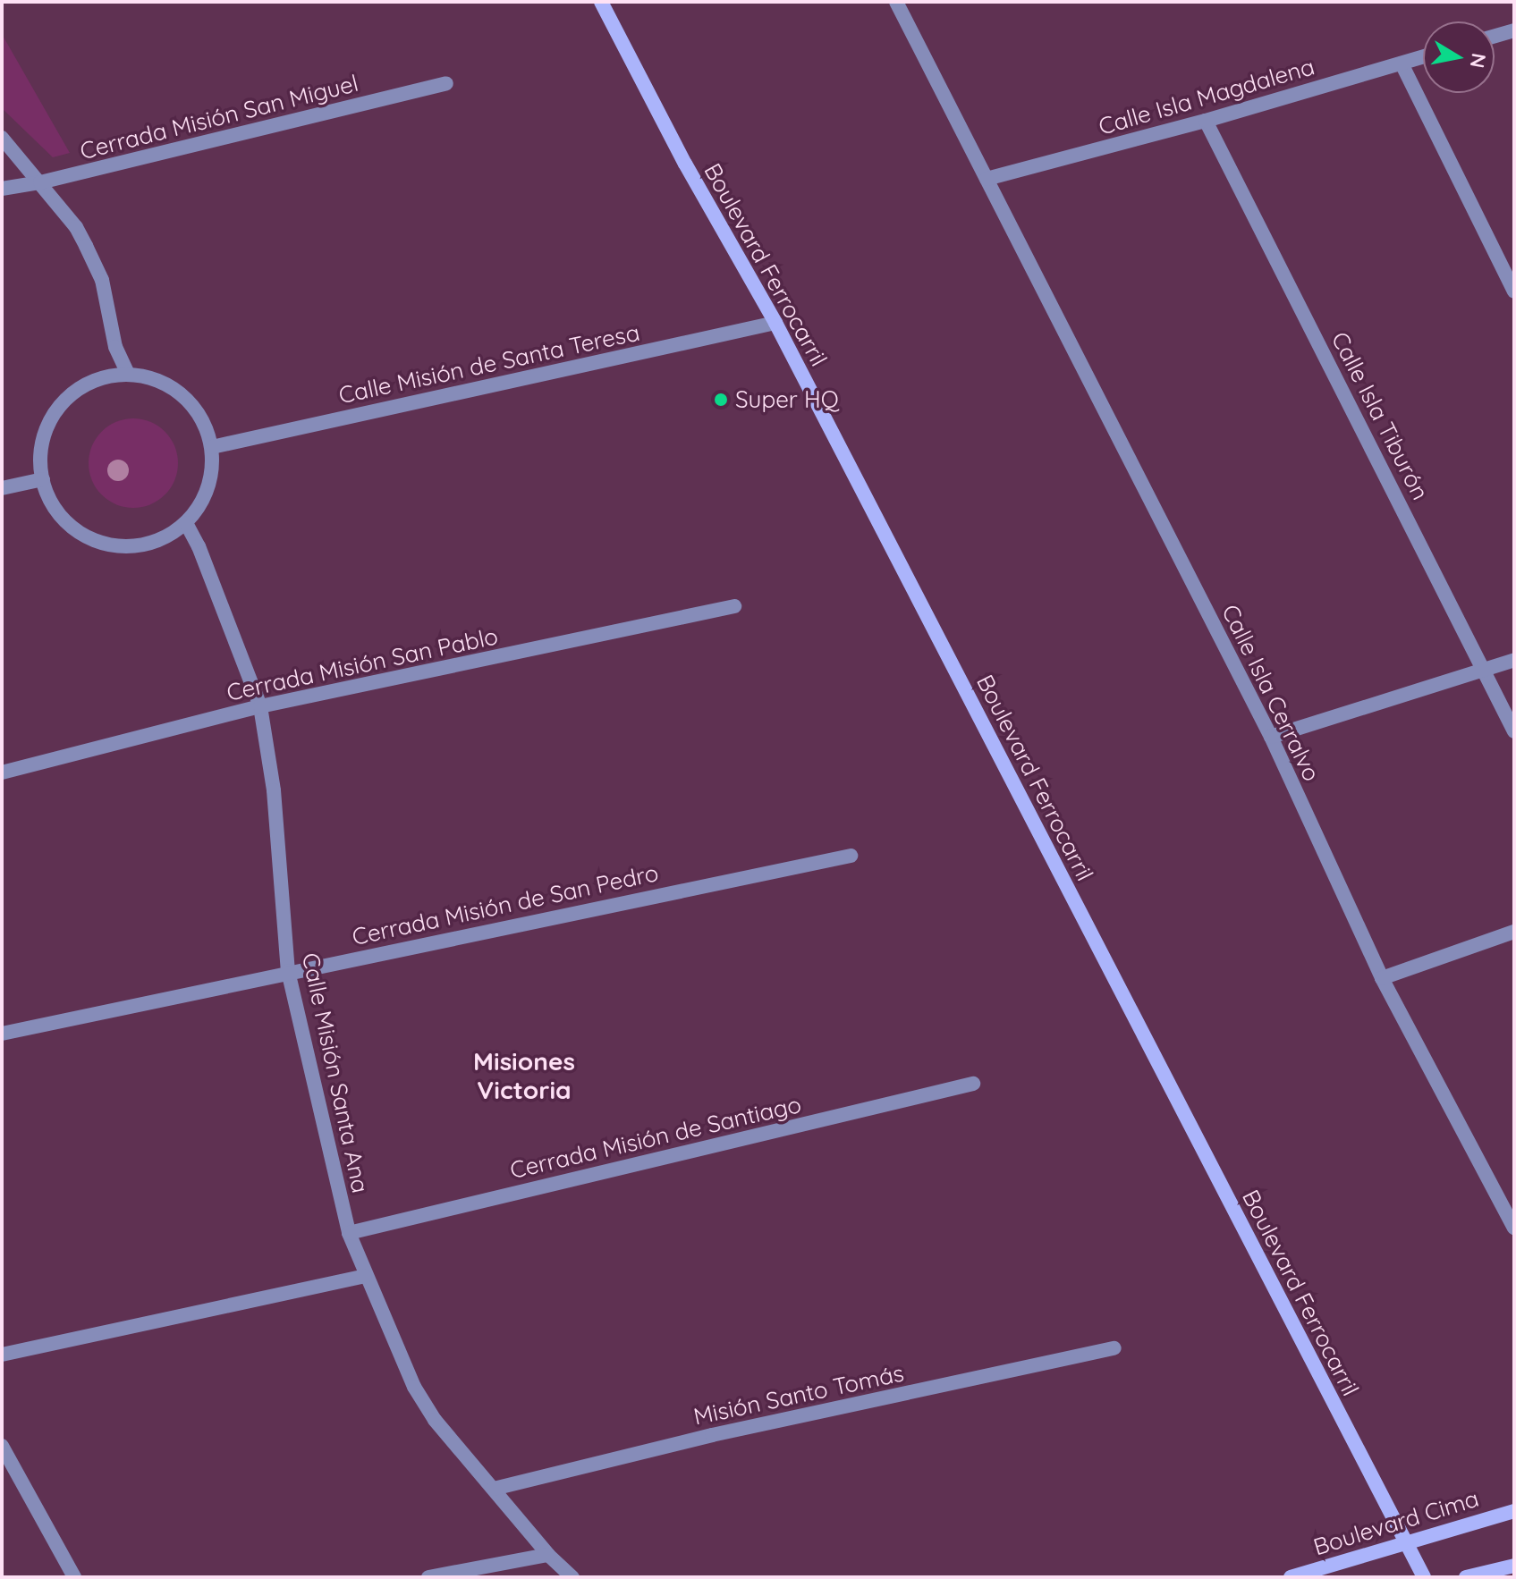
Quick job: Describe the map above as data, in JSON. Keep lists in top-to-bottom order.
{
  "streets": {
    "main road": ["Boulevard Ferrocarril", "Boulevard Cima"],
    "street": [
      "Calle Isla Magdalena",
      "Cerrada Misión San Miguel",
      "Calle Misión de Santa Teresa",
      "Calle Isla Tiburón",
      "Cerrada Misión San Pablo",
      "Calle Isla Cerralvo",
      "Cerrada Misión de San Pedro",
      "Calle Misión Santa Ana",
      "Cerrada Misión de Santiago",
      "Misión Santo Tomás"
    ]
  },
  "crossings": [
    ["Calle Isla Magdalena", "Calle Isla Tiburón"],
    ["Calle Isla Magdalena", "Calle Isla Cerralvo"],
    ["Boulevard Ferrocarril", "Calle Misión de Santa Teresa"],
    ["Boulevard Ferrocarril", "Boulevard Cima"],
    ["Calle Misión de Santa Teresa", "Calle Misión Santa Ana"],
    ["Cerrada Misión San Pablo", "Calle Misión Santa Ana"],
    ["Cerrada Misión de San Pedro", "Calle Misión Santa Ana"],
    ["Calle Misión Santa Ana", "Cerrada Misión de Santiago"],
    ["Calle Misión Santa Ana", "Misión Santo Tomás"]
  ],
  "districts": ["Misiones Victoria"],
  "places": ["Super HQ"],
  "north": "right"
}
